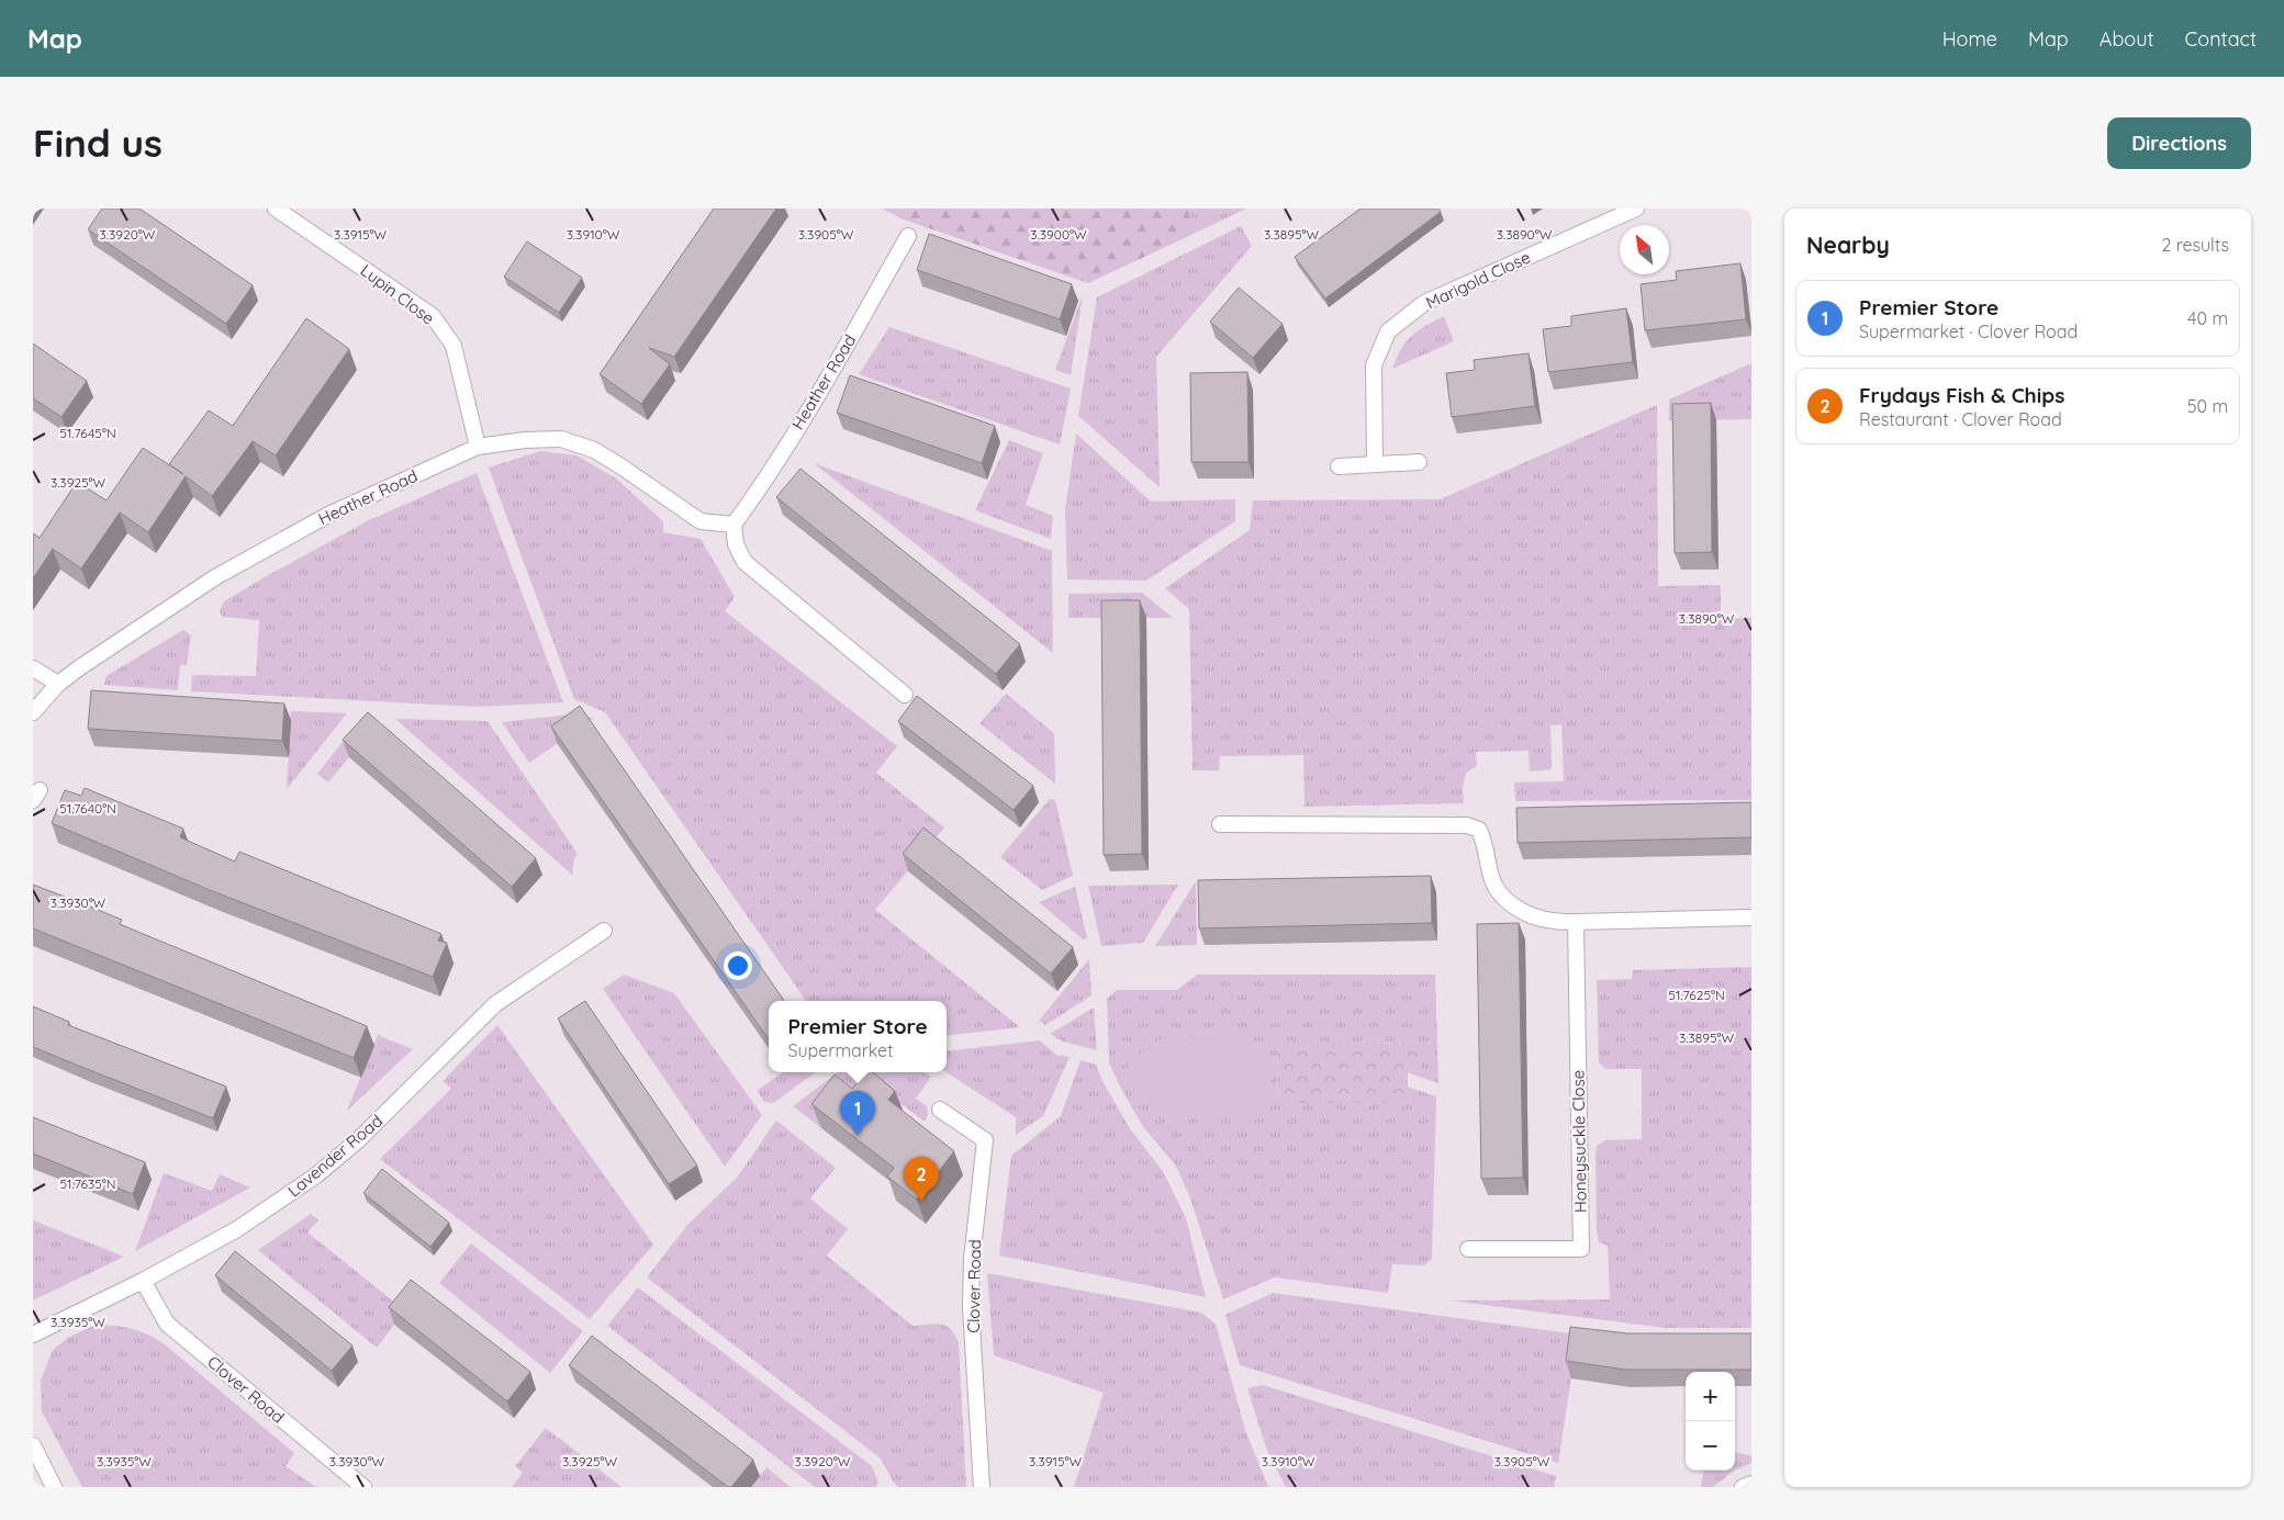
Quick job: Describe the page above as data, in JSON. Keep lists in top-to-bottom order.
{
  "streets": {
    "street": [
      "Marigold Close",
      "Lupin Close",
      "Heather Road",
      "Honeysuckle Close",
      "Lavender Road",
      "Clover Road"
    ]
  },
  "crossings": [
    ["Lupin Close", "Heather Road"],
    ["Lavender Road", "Clover Road"]
  ],
  "north": "top left",
  "page": {
    "header": "Map",
    "nav": [
      "Home",
      "Map",
      "About",
      "Contact"
    ],
    "buttons": "Directions",
    "title": "Find us",
    "heading": ["Nearby", "2 results"],
    "list": [
      {
        "mark": "1",
        "name": "Premier Store",
        "note": "Supermarket · Clover Road",
        "value": "40 m"
      },
      {
        "mark": "2",
        "name": "Frydays Fish & Chips",
        "note": "Restaurant · Clover Road",
        "value": "50 m"
      }
    ],
    "popup": ["Premier Store", "Supermarket"],
    "pins": ["1", "2"],
    "map_buttons": ["+", "−"]
  },
  "coordinates": [
    "3.3920°W",
    "3.3915°W",
    "3.3910°W",
    "3.3905°W",
    "3.3900°W",
    "3.3895°W",
    "3.3890°W",
    "51.7645°N",
    "3.3925°W",
    "51.7640°N",
    "3.3930°W",
    "51.7625°N",
    "51.7635°N",
    "3.3935°W"
  ]
}
